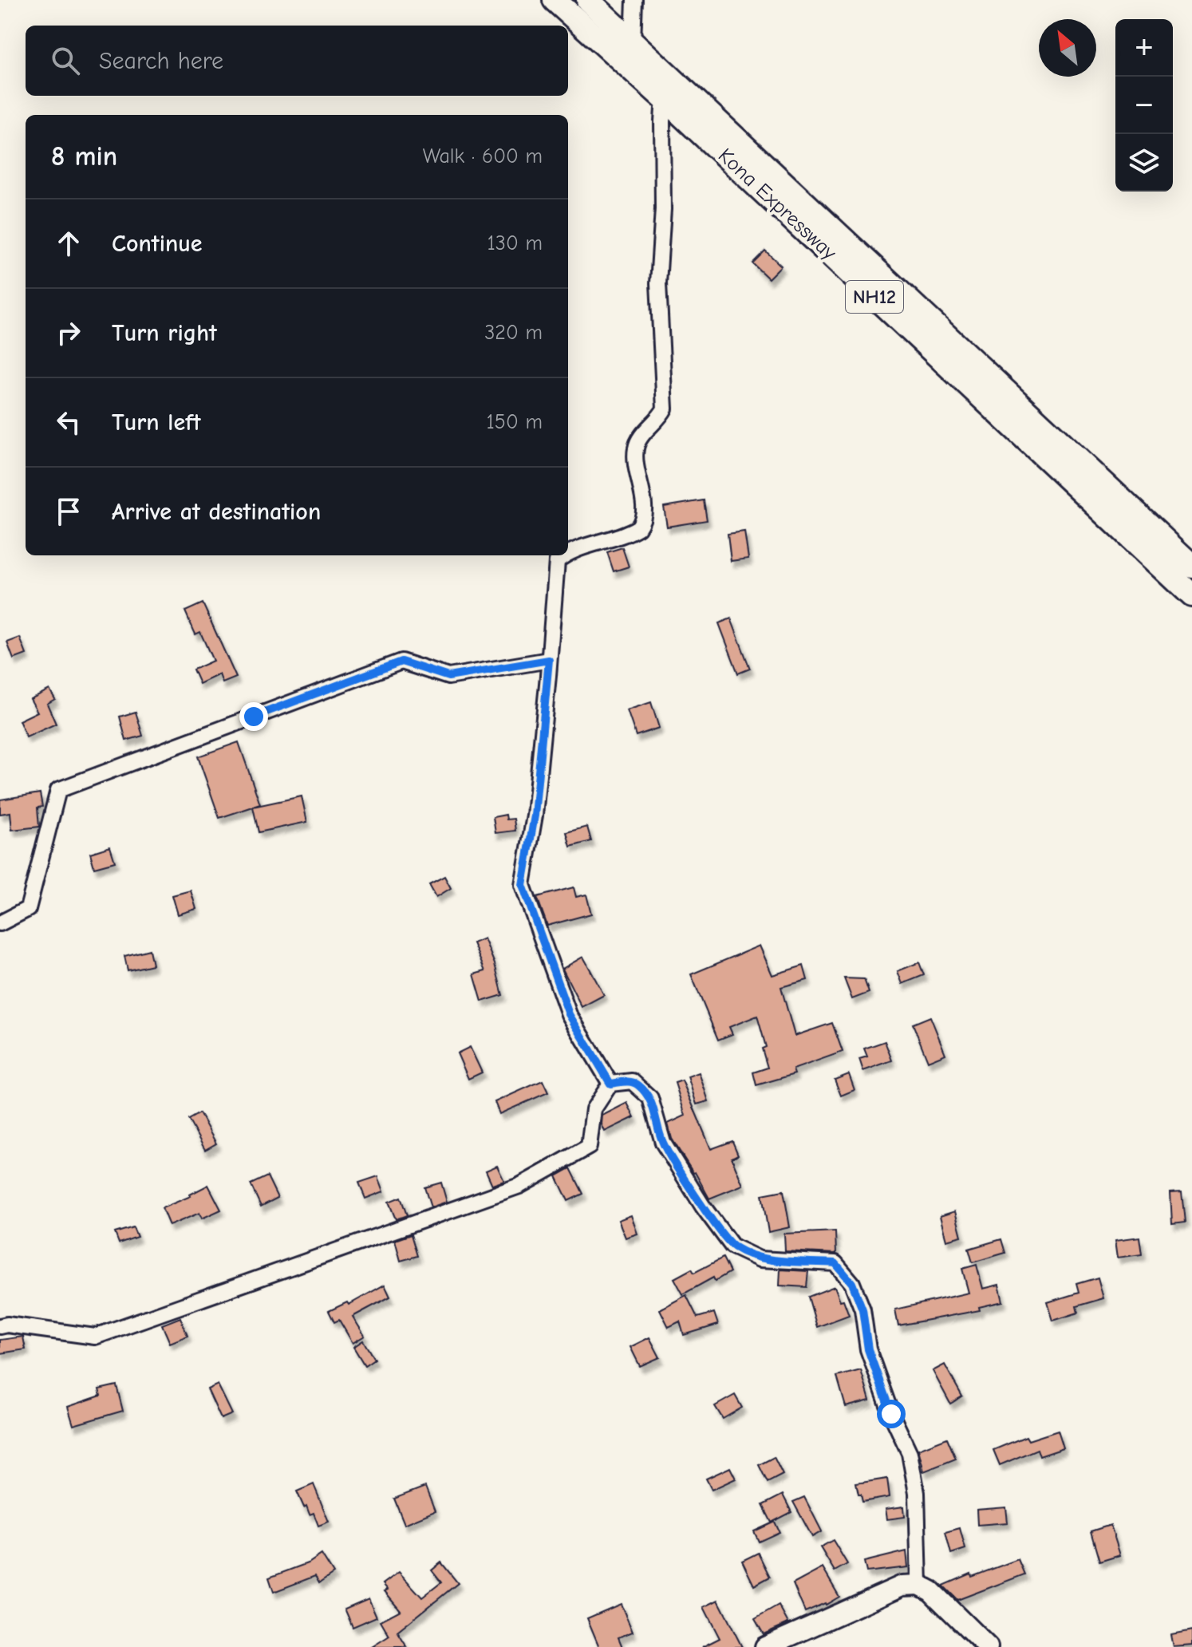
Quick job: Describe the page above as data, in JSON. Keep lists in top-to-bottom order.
{
  "streets": {
    "highway": ["Kona Expressway", "NH12"]
  },
  "north": "top left",
  "page": {
    "map_buttons": ["+", "−"],
    "search": "Search here",
    "heading": ["8 min", "Walk · 600 m"],
    "list": [
      ["Continue", "130 m"],
      ["Turn right", "320 m"],
      ["Turn left", "150 m"],
      "Arrive at destination"
    ]
  }
}
